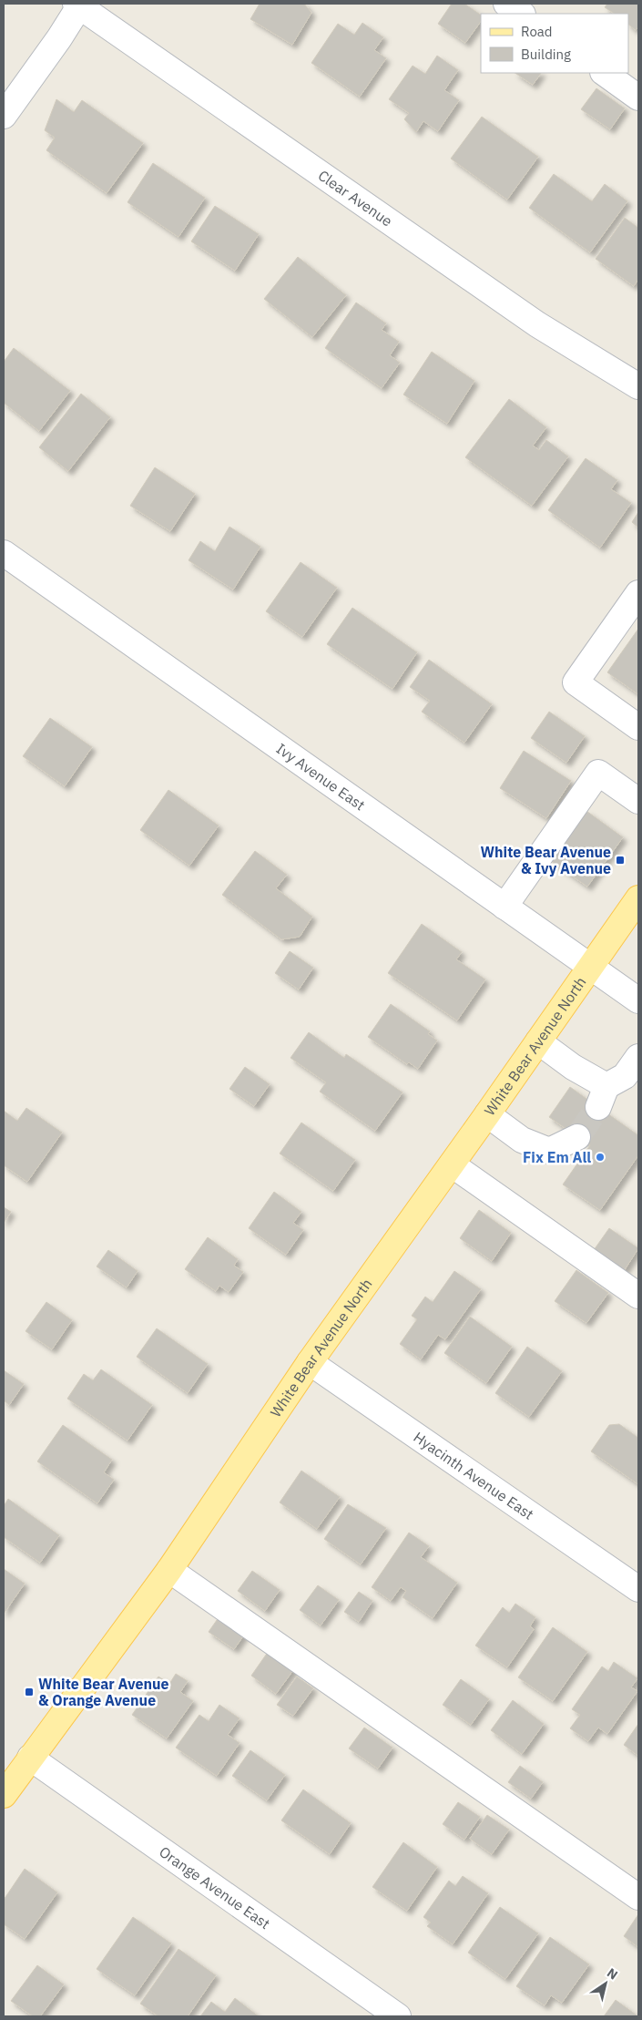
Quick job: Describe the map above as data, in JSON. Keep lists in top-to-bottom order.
{
  "streets": {
    "main road": ["White Bear Avenue North"],
    "street": [
      "Clear Avenue",
      "Ivy Avenue East",
      "Hyacinth Avenue East",
      "Orange Avenue East"
    ]
  },
  "crossings": [
    ["Ivy Avenue East", "White Bear Avenue North"],
    ["White Bear Avenue North", "Hyacinth Avenue East"],
    ["White Bear Avenue North", "Orange Avenue East"]
  ],
  "places": {
    "transit": ["White Bear Avenue & Ivy Avenue", "White Bear Avenue & Orange Avenue"],
    "other": ["Fix Em All"]
  },
  "legend": ["Road", "Building"],
  "north": "top right"
}
